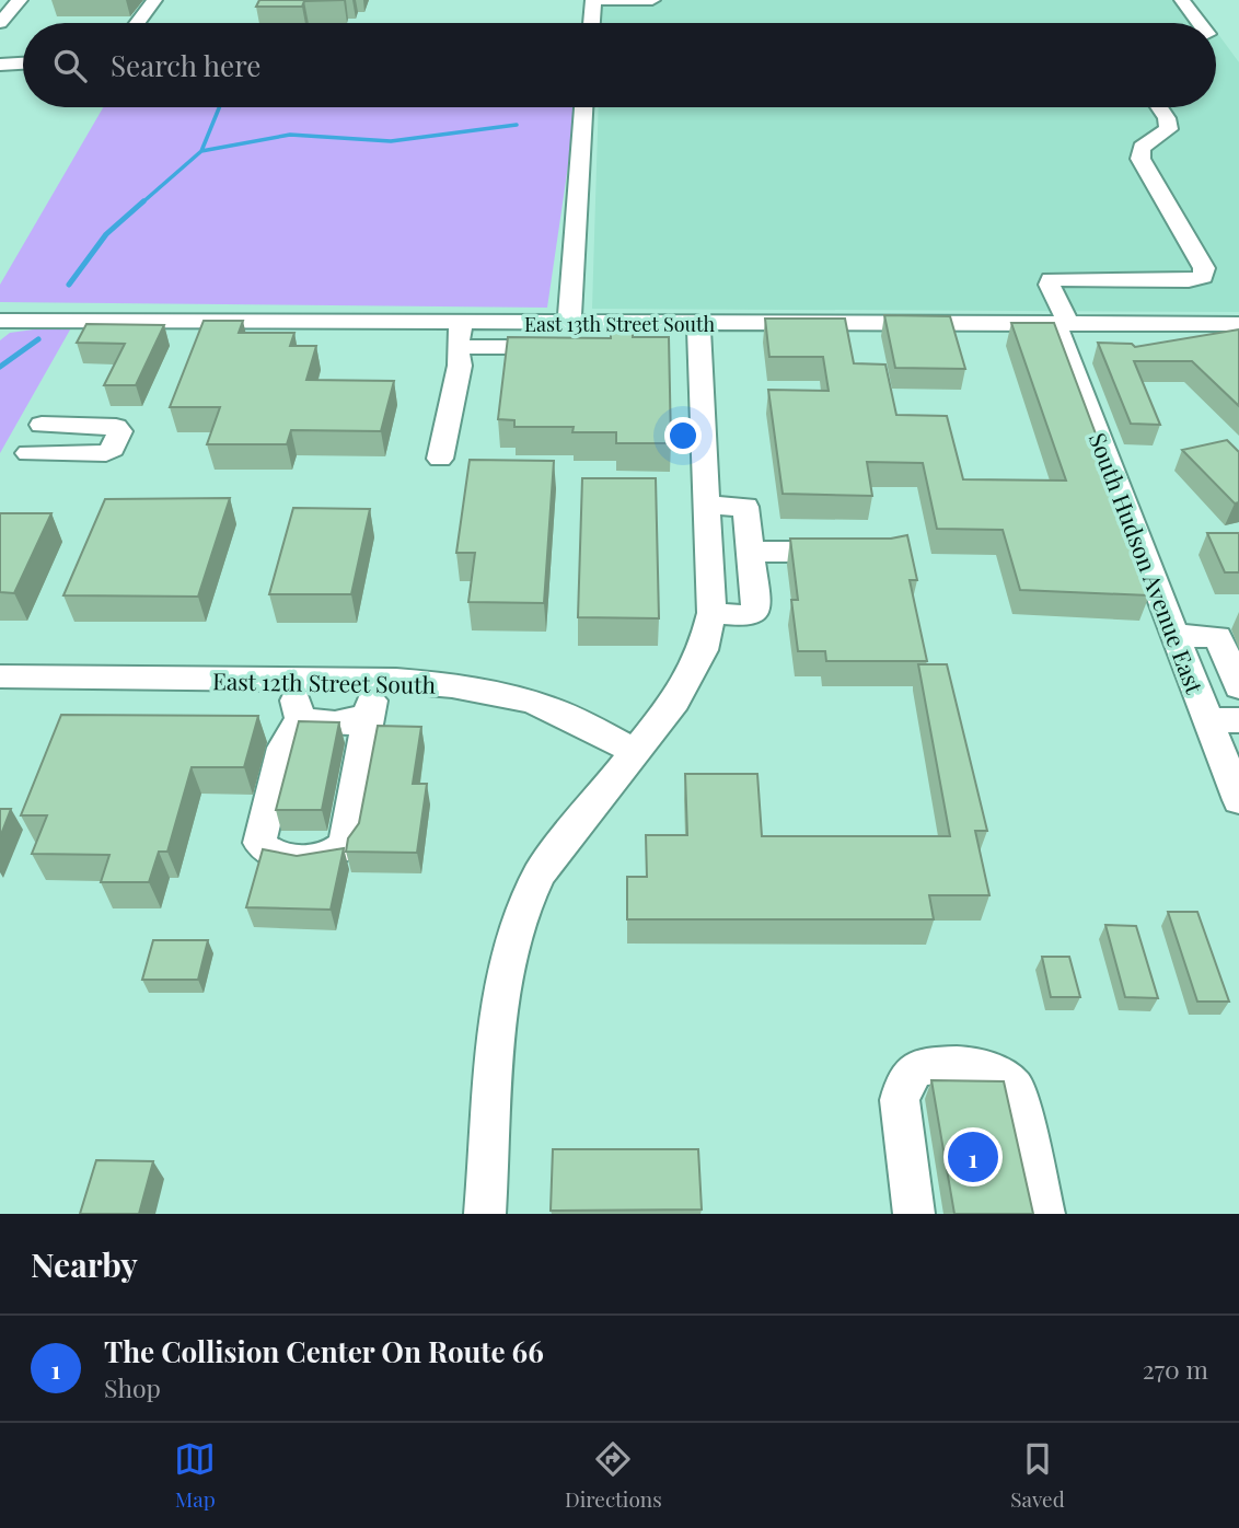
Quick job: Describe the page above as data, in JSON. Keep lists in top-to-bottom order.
{
  "streets": {
    "street": ["East 13th Street South", "South Hudson Avenue East", "East 12th Street South"]
  },
  "crossings": [
    ["East 13th Street South", "South Hudson Avenue East"]
  ],
  "page": {
    "search": "Search here",
    "pins": "1",
    "heading": "Nearby",
    "list": [
      {
        "mark": "1",
        "name": "The Collision Center On Route 66",
        "note": "Shop",
        "value": "270 m"
      }
    ],
    "nav": ["Map", "Directions", "Saved"]
  }
}
